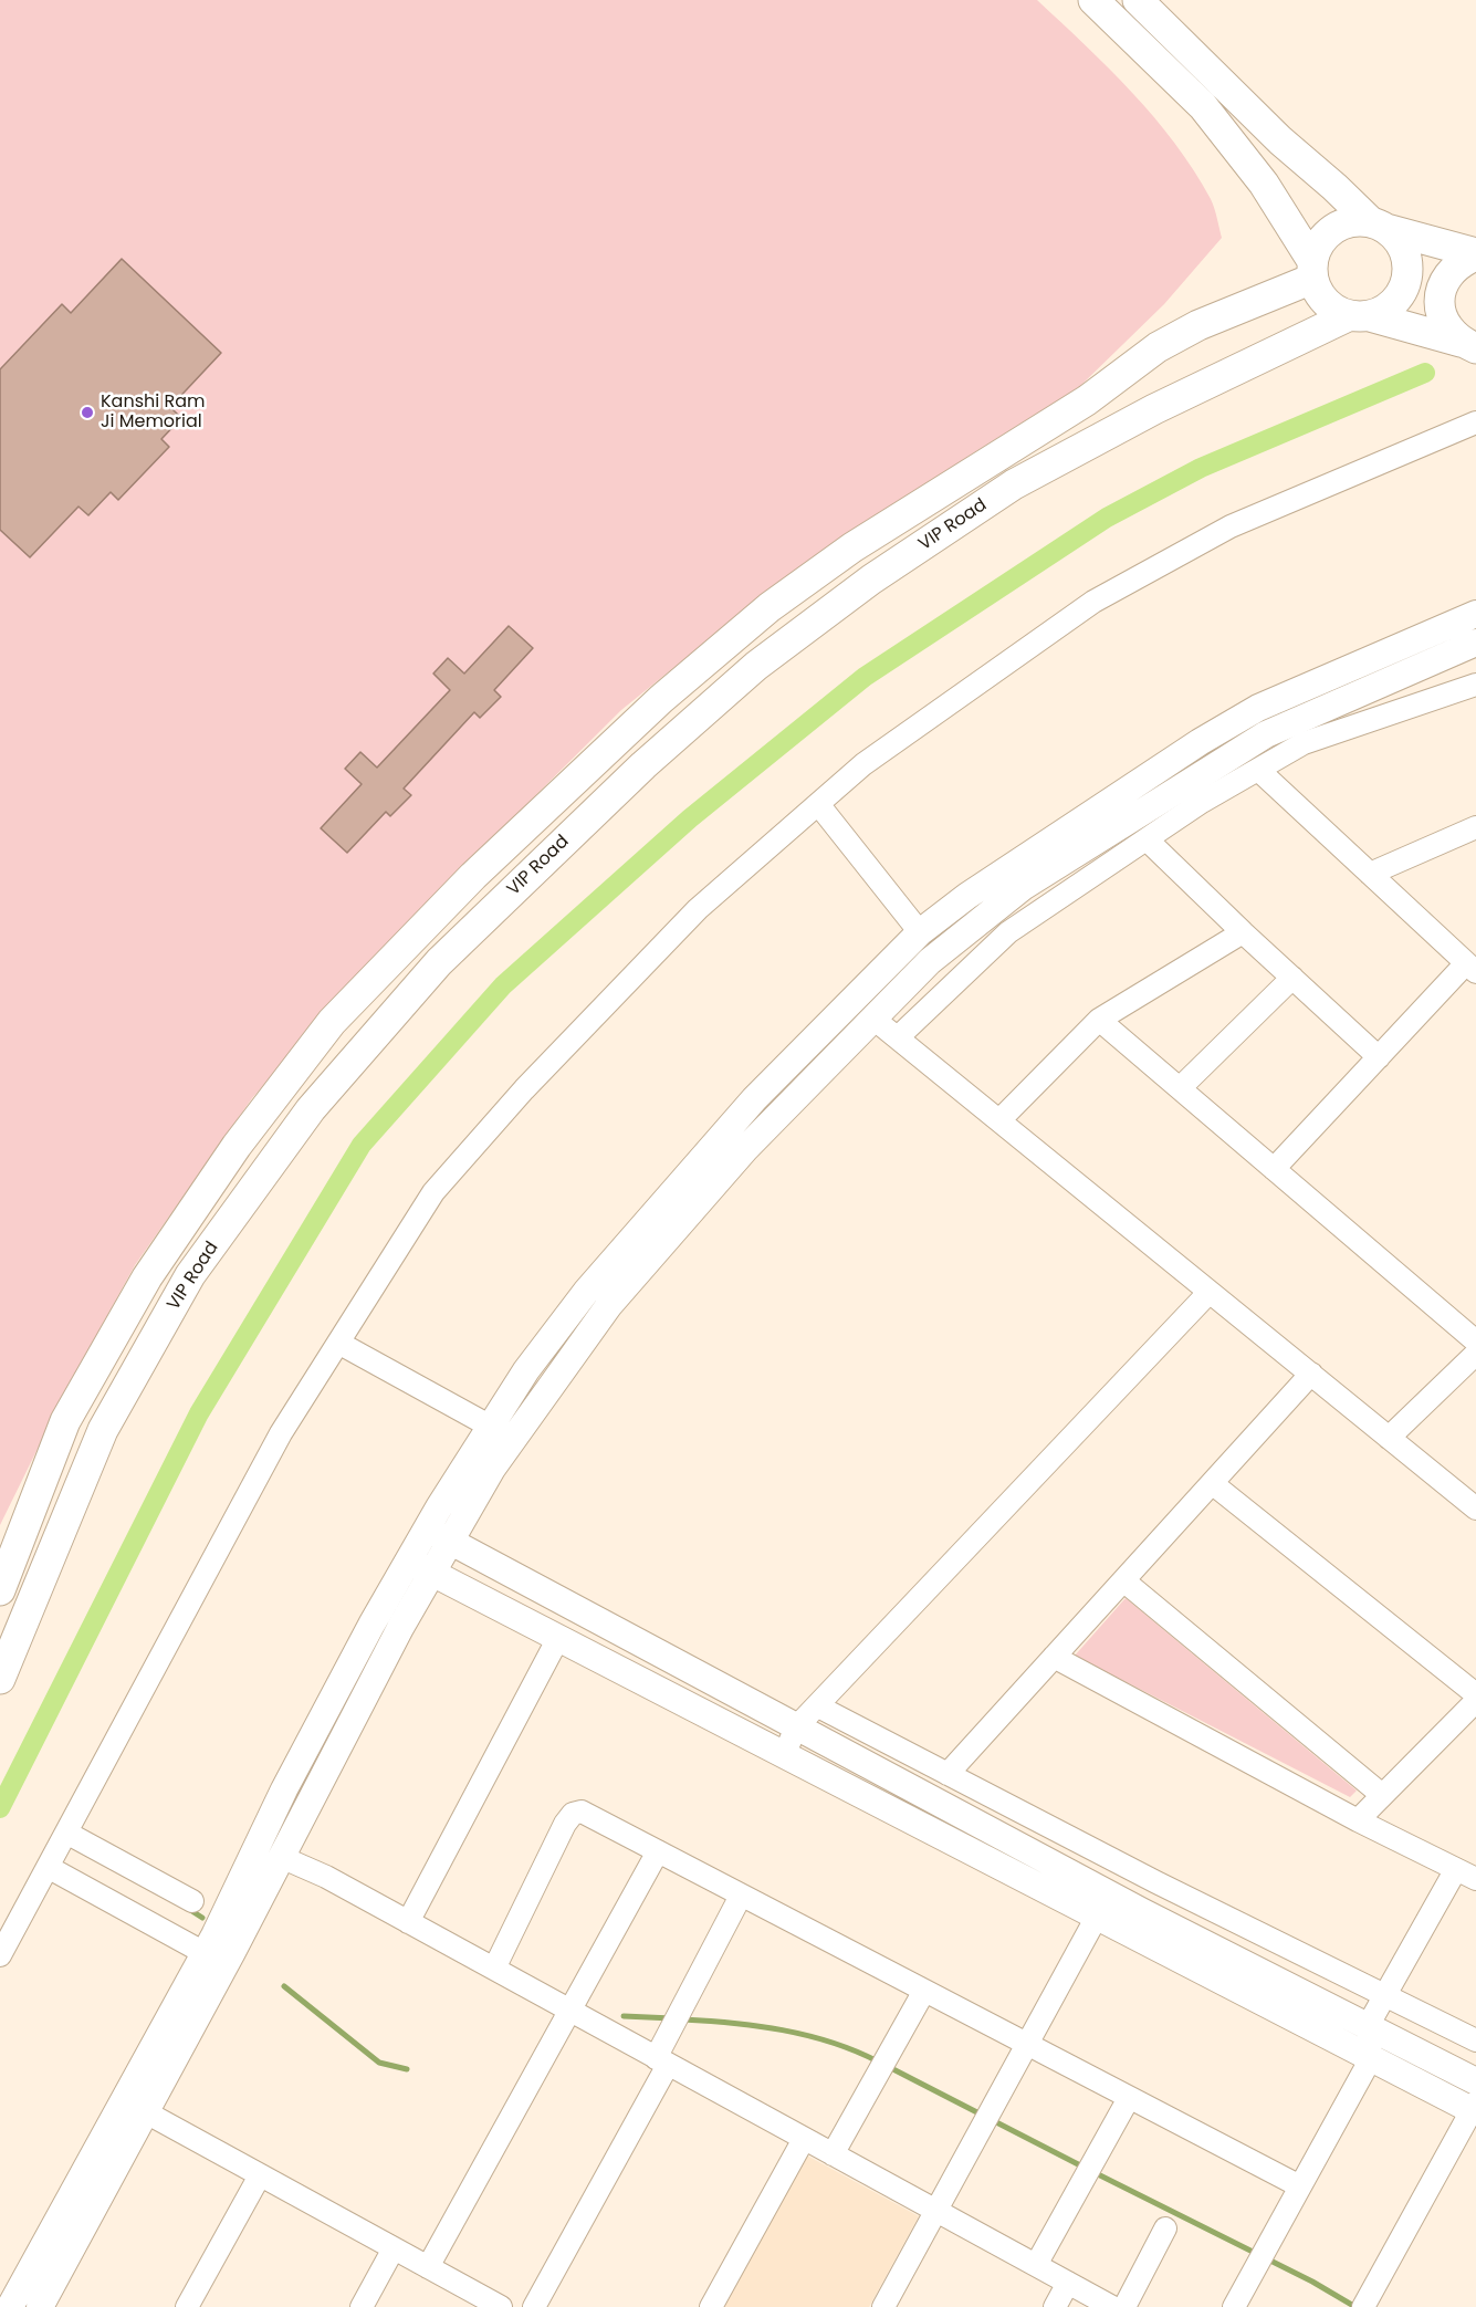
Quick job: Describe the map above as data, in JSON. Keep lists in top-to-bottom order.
{
  "streets": {
    "main road": ["VIP Road"]
  },
  "places": ["Kanshi Ram Ji Memorial"]
}
